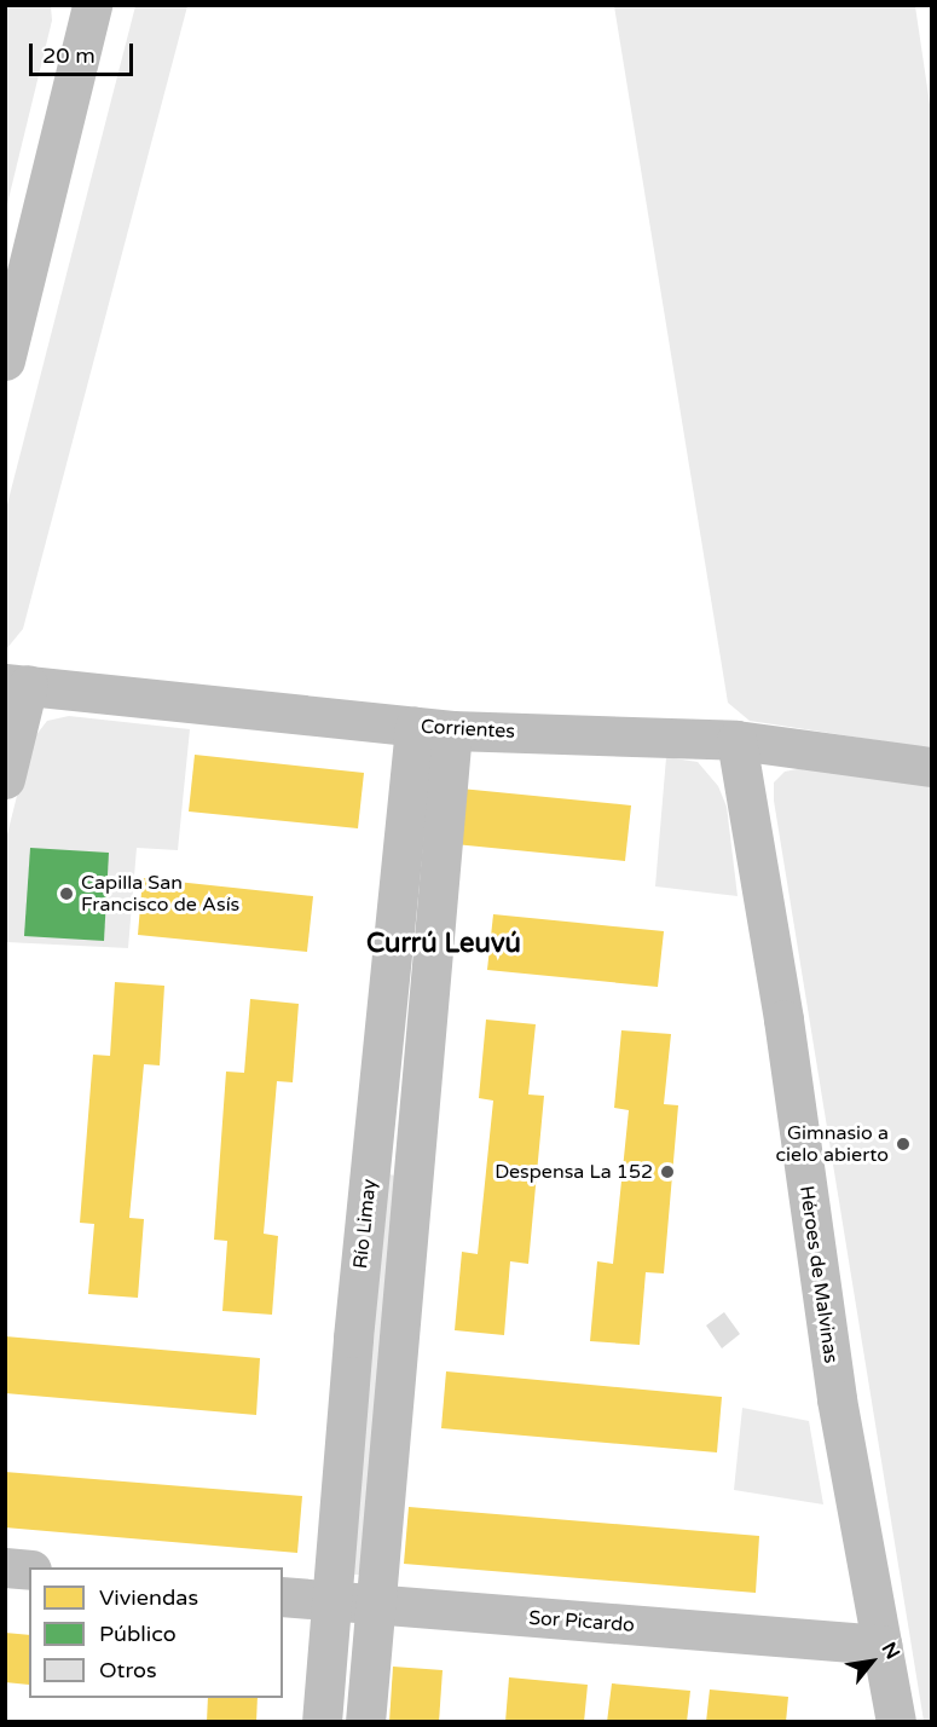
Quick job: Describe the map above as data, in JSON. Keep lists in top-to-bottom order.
{
  "streets": {
    "street": [
      "Corrientes",
      "Río Limay",
      "Héroes de Malvinas",
      "Sor Picardo"
    ]
  },
  "crossings": [
    ["Corrientes", "Río Limay"],
    ["Corrientes", "Héroes de Malvinas"],
    ["Río Limay", "Sor Picardo"],
    ["Héroes de Malvinas", "Sor Picardo"]
  ],
  "districts": ["Currú Leuvú"],
  "places": ["Capilla San Francisco de Asís", "Gimnasio a cielo abierto", "Despensa La 152"],
  "legend": ["Viviendas", "Público", "Otros"],
  "scale_bar": "20 m",
  "north": "top right"
}
